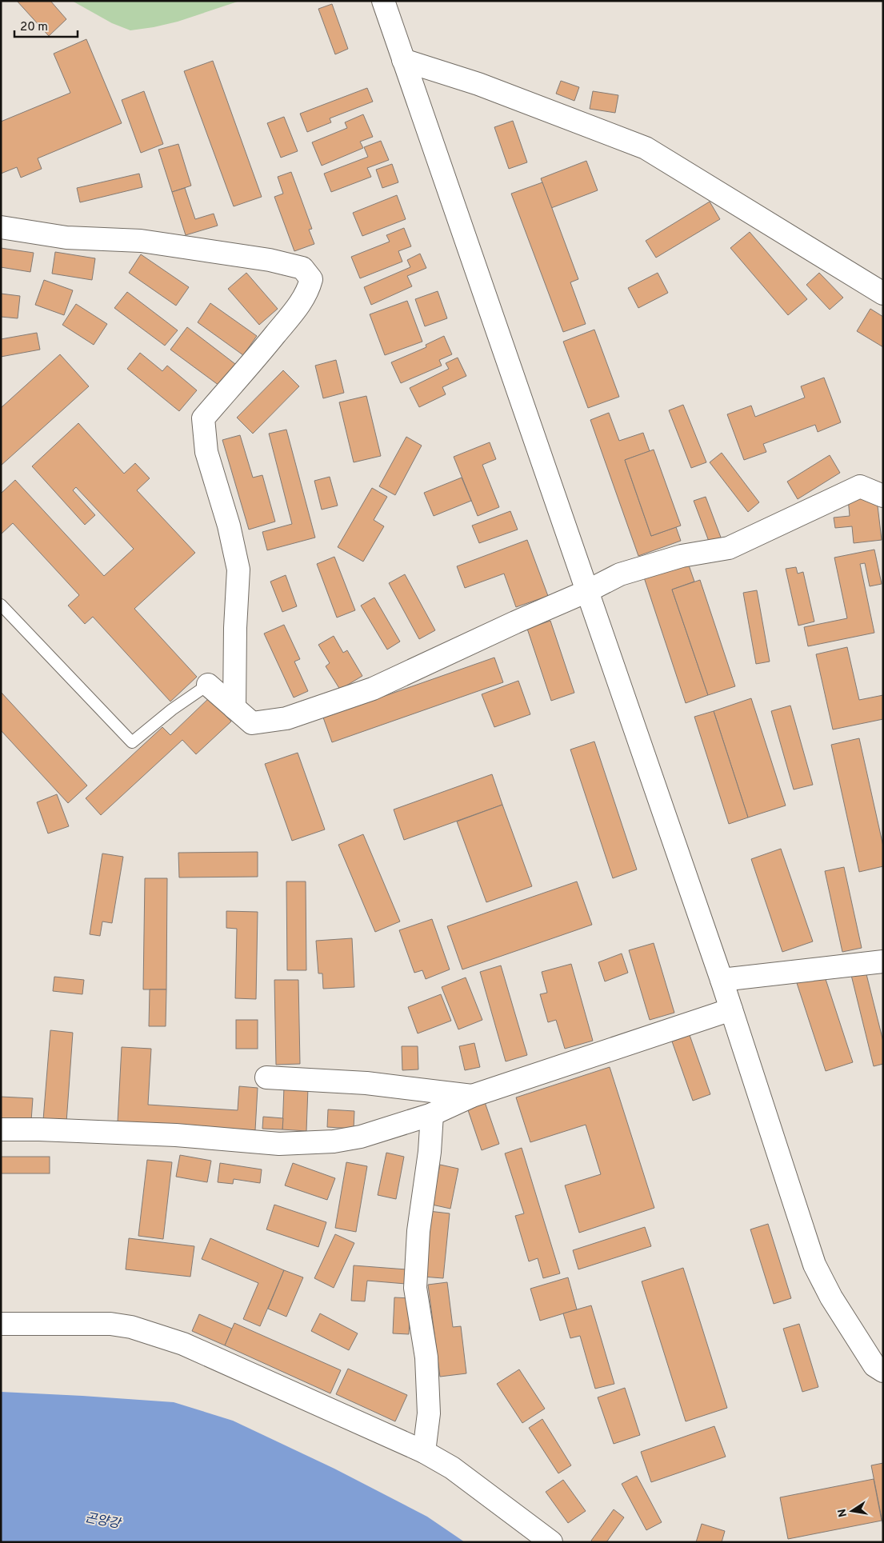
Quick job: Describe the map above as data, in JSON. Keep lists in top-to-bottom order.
{
  "water": ["곤양강"],
  "scale_bar": "20 m",
  "north": "left"
}
